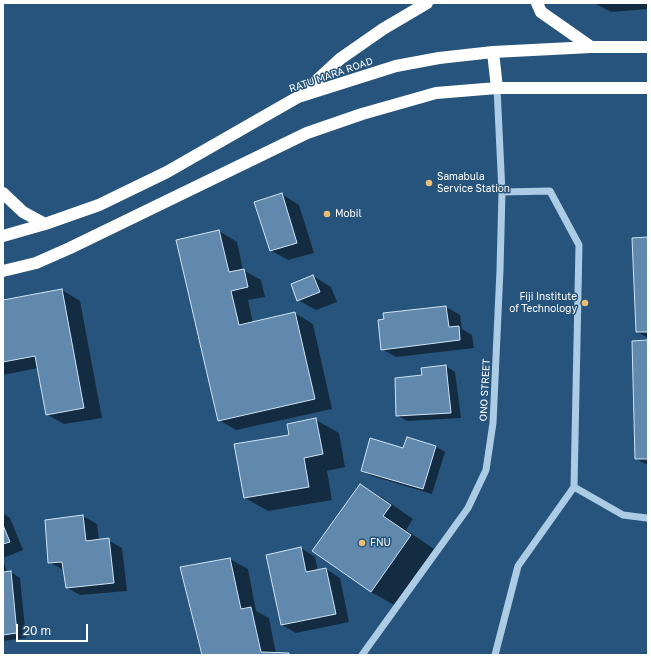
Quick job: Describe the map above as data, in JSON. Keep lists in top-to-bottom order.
{
  "streets": {
    "highway": ["RATU MARA ROAD"],
    "street": ["ONO STREET"]
  },
  "places": [
    "Samabula Service Station",
    "Mobil",
    "Fiji Institute of Technology",
    "FNU"
  ],
  "scale_bar": "20 m"
}
